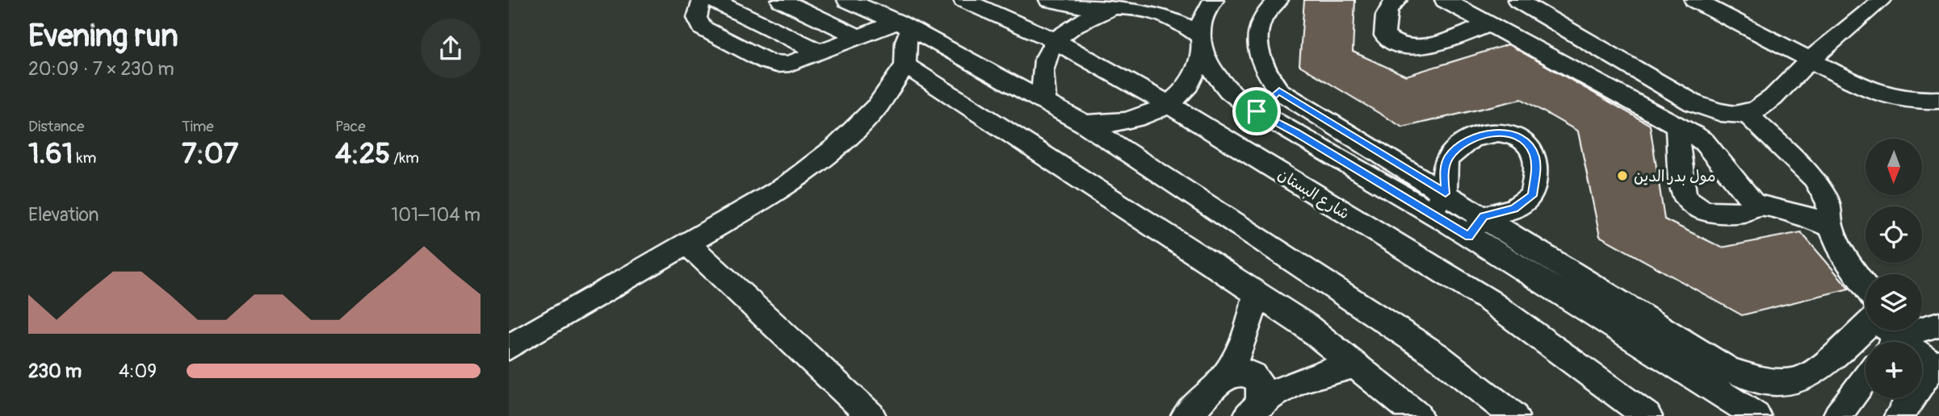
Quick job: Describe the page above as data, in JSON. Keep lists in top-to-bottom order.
{
  "streets": {
    "street": ["شارع البستان"]
  },
  "places": ["مول بدر الدين"],
  "north": "bottom",
  "page": {
    "heading": ["Evening run", "20:09 · 7 × 230 m"],
    "stats": [
      ["Distance", "1.61 km"],
      ["Time", "7:07"],
      ["Pace", "4:25 /km"]
    ],
    "map_buttons": "+",
    "chart": ["Elevation", "101–104 m"],
    "list": [
      {
        "name": "230 m",
        "note": "4:09"
      }
    ]
  }
}
